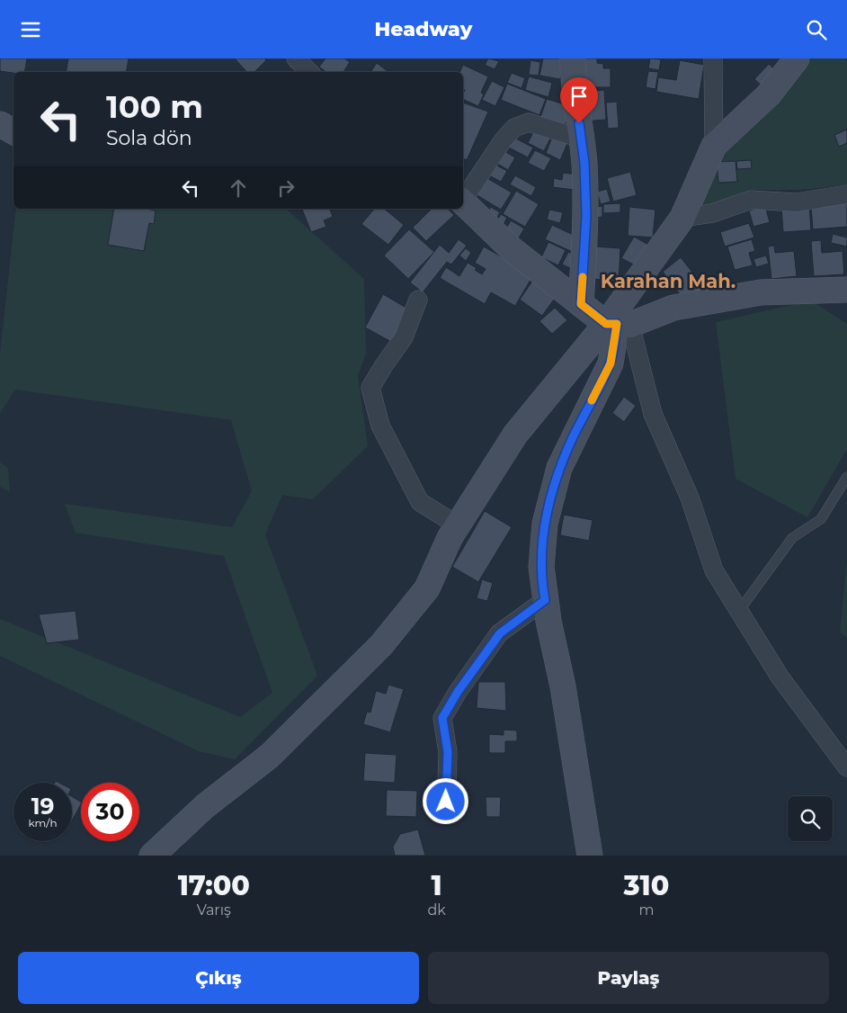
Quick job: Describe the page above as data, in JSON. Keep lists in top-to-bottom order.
{
  "districts": ["Karahan Mah."],
  "page": {
    "header": "Headway",
    "turn": ["100 m", "Sola dön"],
    "speed": "19 km/h",
    "limit": "30",
    "eta": [
      "17:00",
      "Varış",
      "1",
      "dk",
      "310",
      "m"
    ],
    "buttons": ["Çıkış", "Paylaş"]
  }
}
